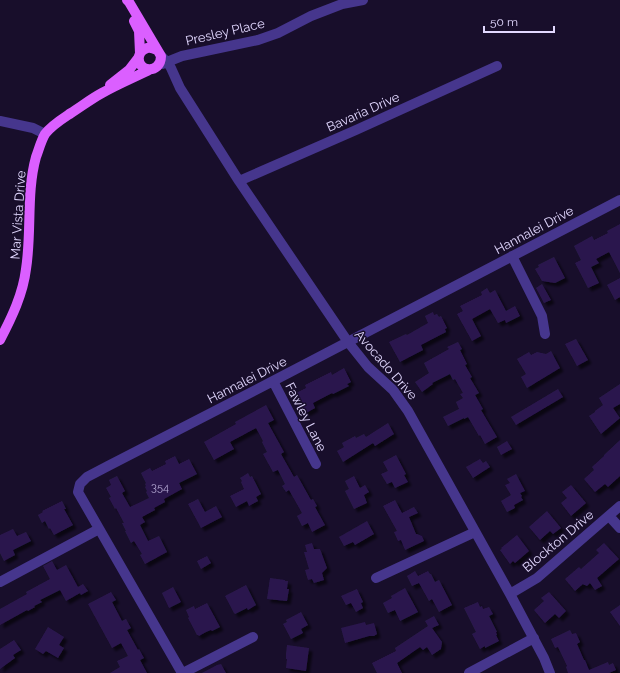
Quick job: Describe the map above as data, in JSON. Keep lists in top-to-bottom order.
{
  "streets": {
    "main road": ["Mar Vista Drive"],
    "street": [
      "Presley Place",
      "Bavaria Drive",
      "Hannalei Drive",
      "Avocado Drive",
      "Fawley Lane",
      "Blockton Drive"
    ]
  },
  "crossings": [
    ["Presley Place", "Mar Vista Drive"],
    ["Presley Place", "Avocado Drive"],
    ["Bavaria Drive", "Avocado Drive"],
    ["Mar Vista Drive", "Avocado Drive"],
    ["Hannalei Drive", "Avocado Drive"],
    ["Hannalei Drive", "Fawley Lane"],
    ["Avocado Drive", "Blockton Drive"]
  ],
  "house_numbers": ["354"],
  "scale_bar": "50 m"
}
